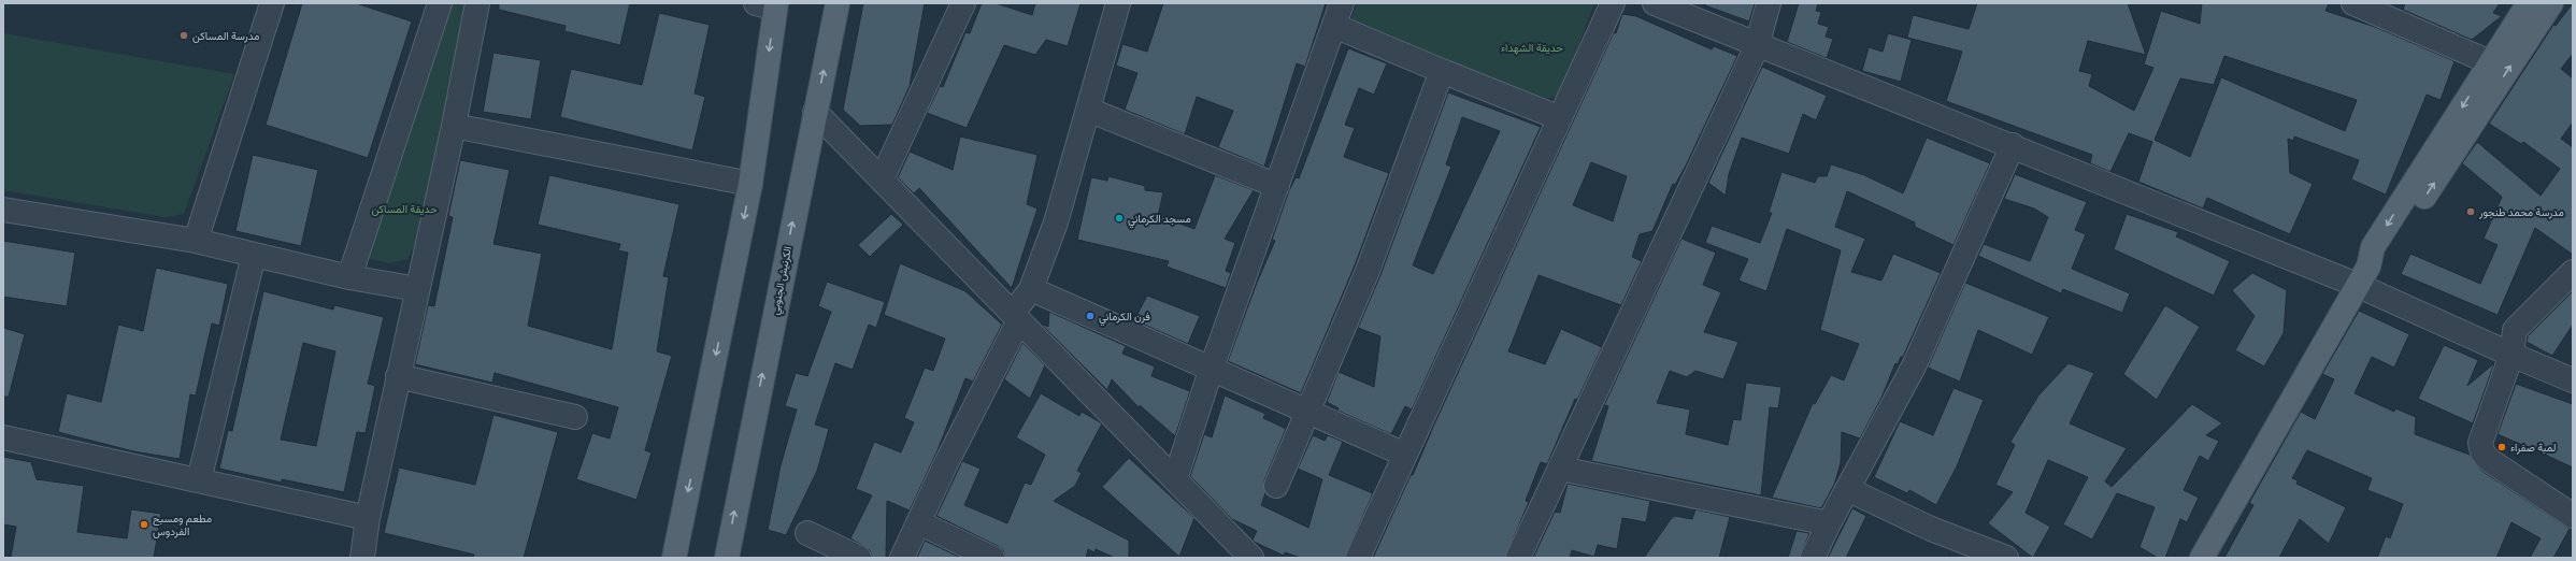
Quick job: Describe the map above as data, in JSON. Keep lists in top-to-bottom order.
{
  "streets": {
    "main road": ["الكرنيش الجنوبي"]
  },
  "parks": ["حديقة الشهداء", "حديقة المساكن"],
  "places": [
    "مدرسة المساكن",
    "مدرسة محمد طنجور",
    "مسجد الكرماني",
    "فرن الكرماني",
    "لمبة صفراء",
    "مطعم ومسبح الفردوس"
  ]
}
